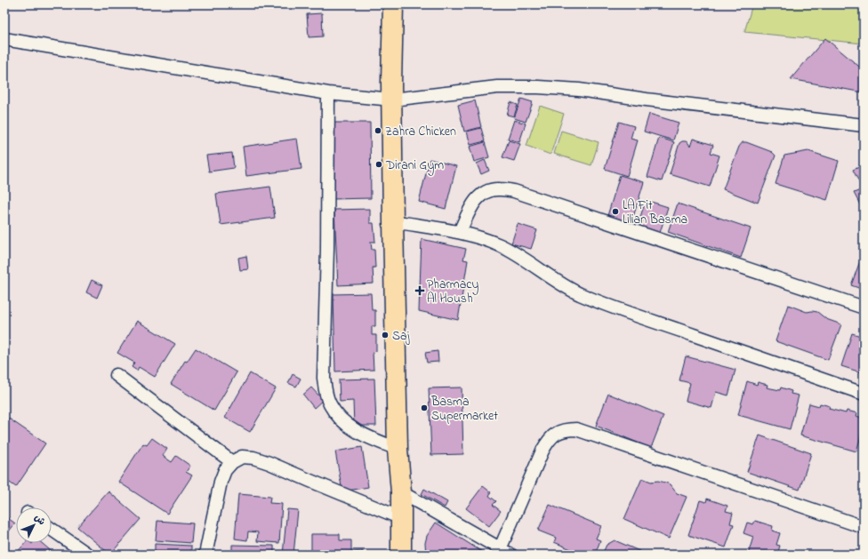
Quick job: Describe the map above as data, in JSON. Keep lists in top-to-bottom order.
{
  "places": {
    "other": [
      "Zahra Chicken",
      "Dirani Gym",
      "LA Fit Lilian Basma",
      "Saj",
      "Basma Supermarket"
    ],
    "health": ["Pharmacy Al Housh"]
  },
  "north": "top right"
}
